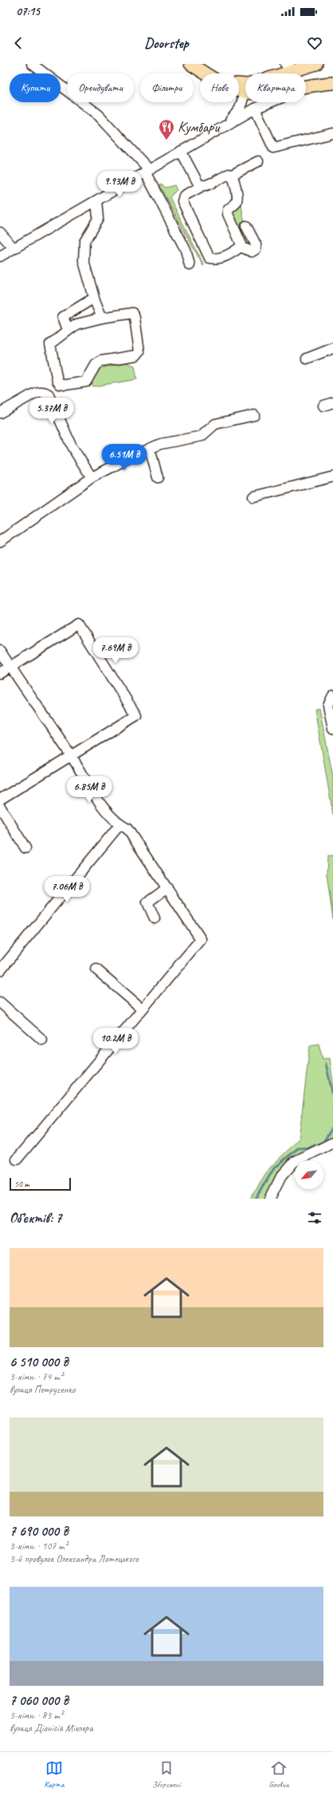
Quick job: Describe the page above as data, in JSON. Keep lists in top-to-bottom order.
{
  "places": {
    "restaurant": ["Кумбари"]
  },
  "scale_bar": "50 m",
  "north": "bottom left",
  "page": {
    "status": "07:15",
    "header": "Doorstep",
    "chip": [
      "Купити",
      "Орендувати",
      "Фільтри",
      "Нове",
      "Квартира"
    ],
    "price": [
      "9.93M ₴",
      "5.37M ₴",
      "6.51M ₴",
      "7.69M ₴",
      "6.85M ₴",
      "7.06M ₴",
      "10.2M ₴"
    ],
    "scale": "50 m",
    "heading": "Об’єктів: 7",
    "list": [
      {
        "name": "6 510 000 ₴",
        "note": "3-кімн. · 74 m² · вулиця Петрусенко"
      },
      {
        "name": "7 690 000 ₴",
        "note": "3-кімн. · 107 m² · 3-й провулок Олександра Лотоцького"
      },
      {
        "name": "7 060 000 ₴",
        "note": "3-кімн. · 83 m² · вулиця Діонісія Міклера"
      }
    ],
    "tabs": ["Карта", "Збережені", "Головна"]
  }
}
